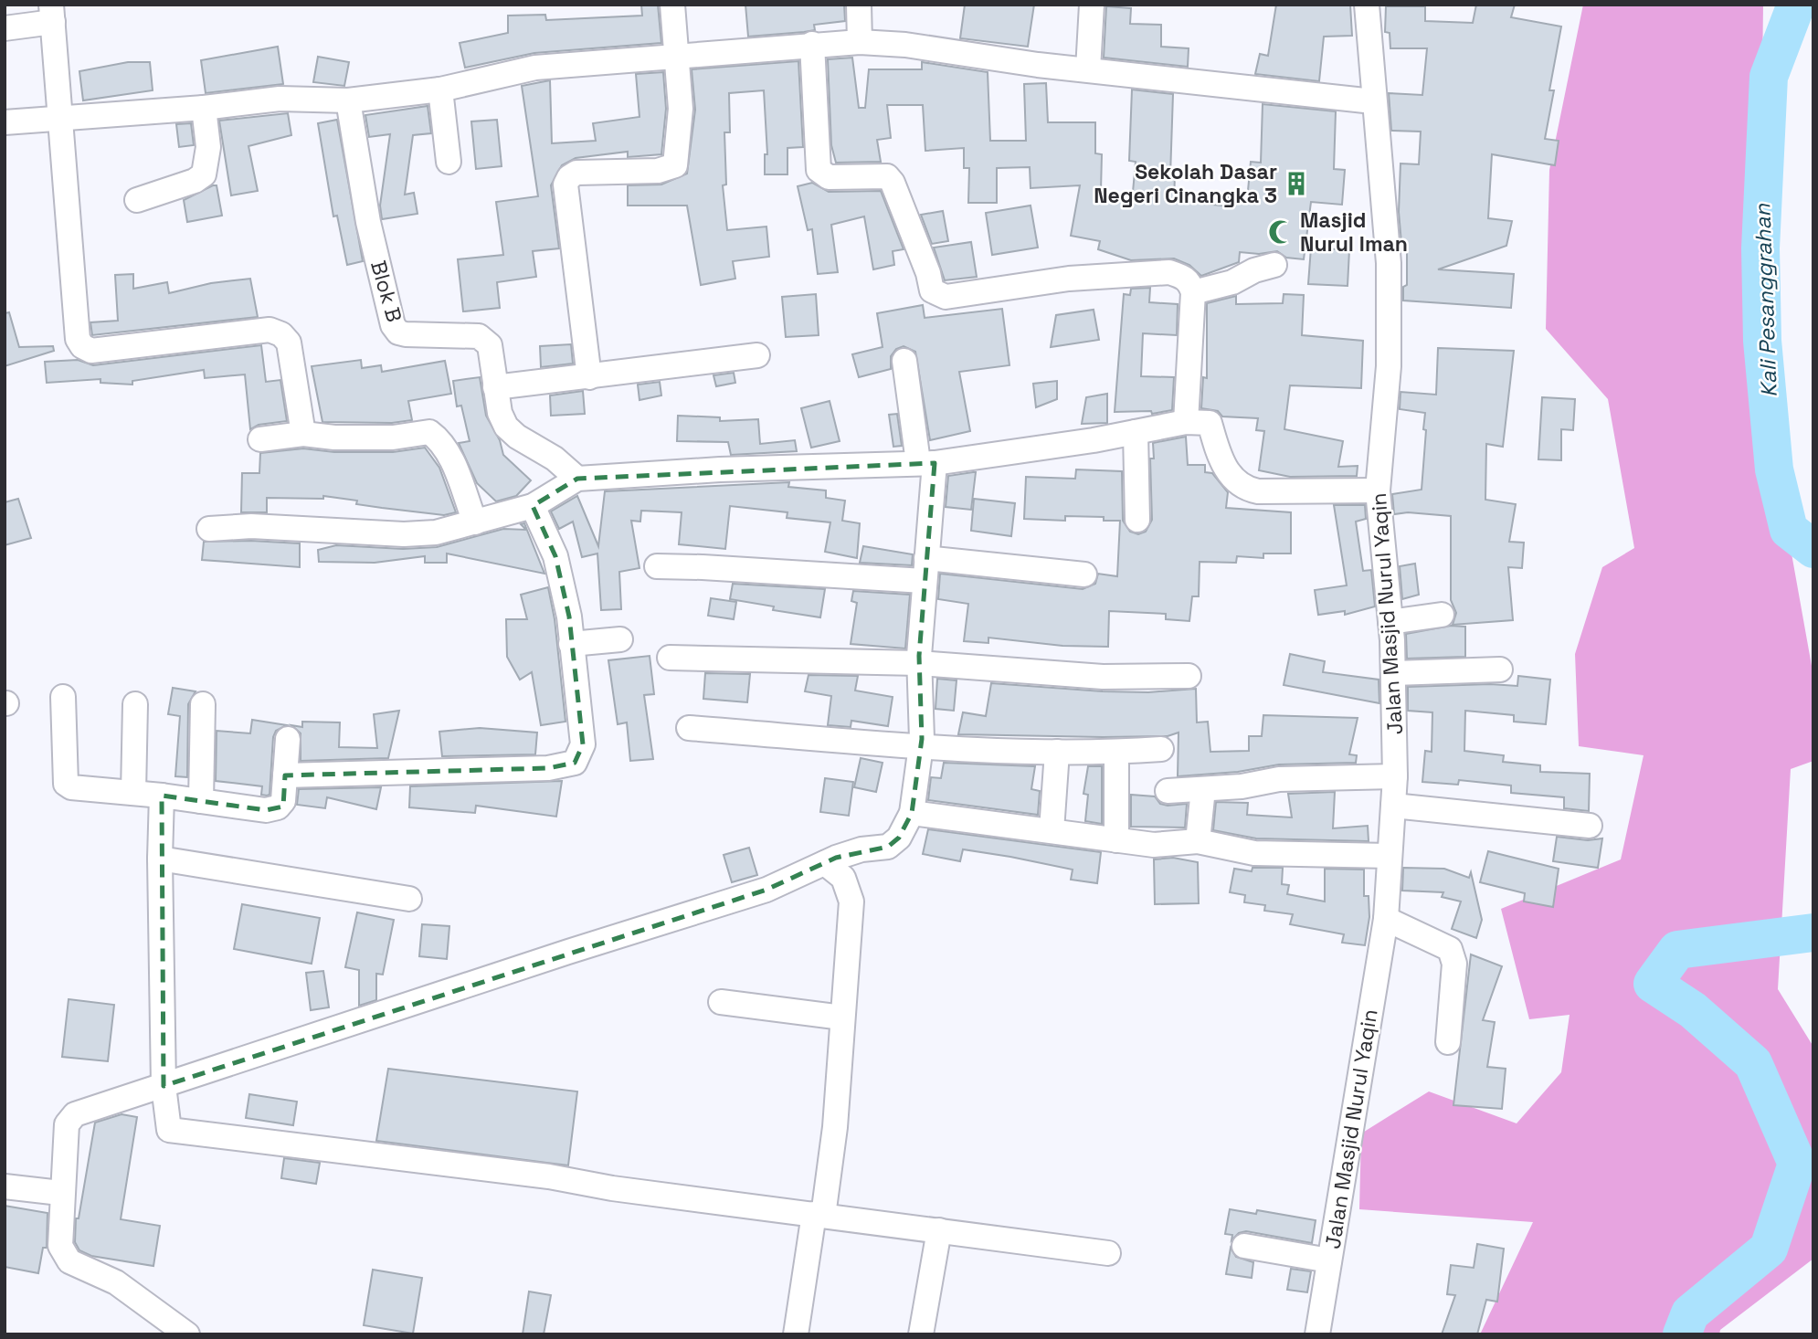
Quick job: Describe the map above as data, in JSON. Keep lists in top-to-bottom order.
{
  "streets": {
    "street": ["Blok B", "Jalan Masjid Nurul Yaqin"]
  },
  "water": ["Kali Pesanggrahan"],
  "places": {
    "building": ["Sekolah Dasar Negeri Cinangka 3"],
    "mosque": ["Masjid Nurul Iman"]
  }
}
